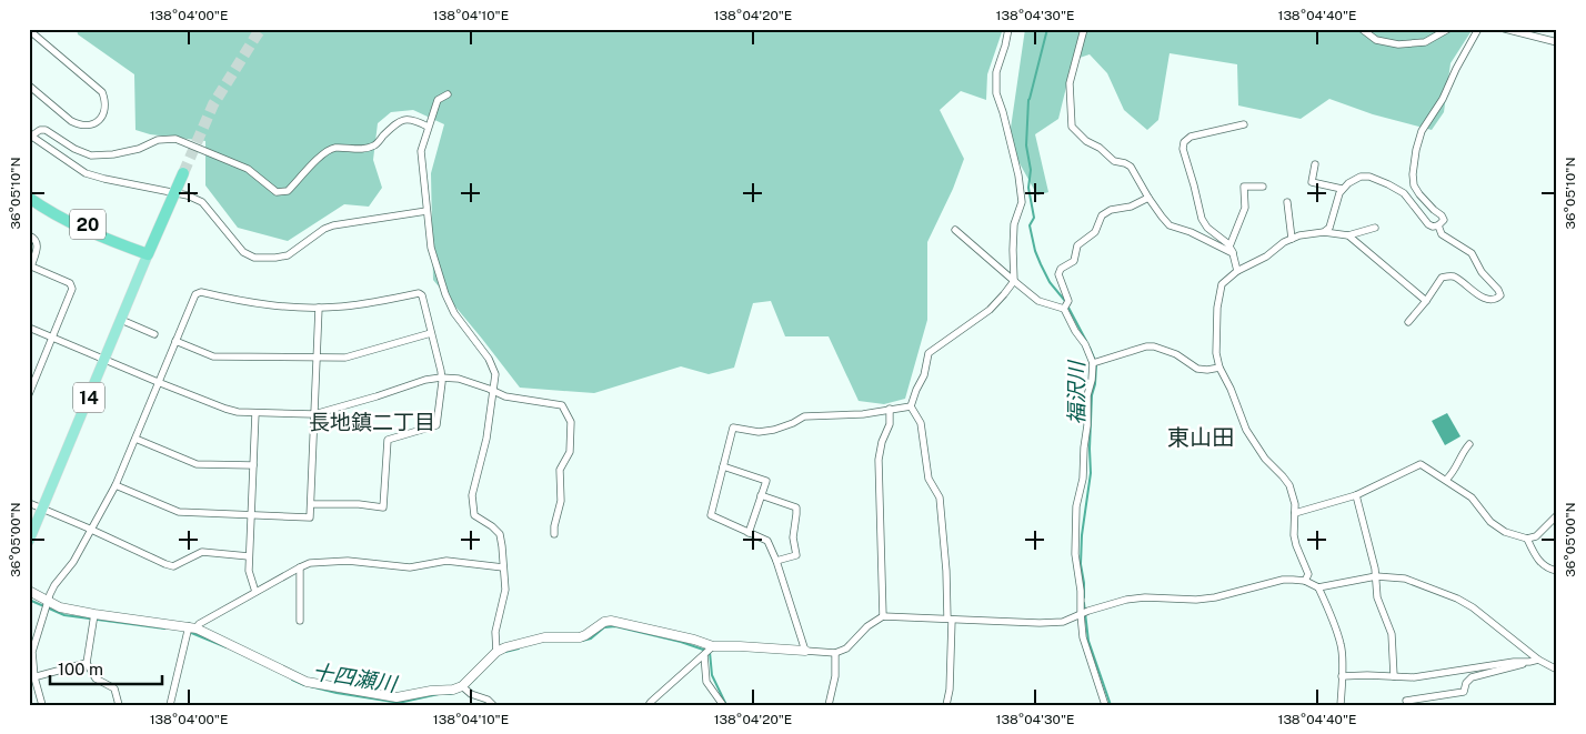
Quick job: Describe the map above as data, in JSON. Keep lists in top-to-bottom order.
{
  "streets": {
    "highway": ["20"],
    "main road": ["14"]
  },
  "crossings": [
    ["20", "14"]
  ],
  "districts": ["長地鎮二丁目", "東山田"],
  "water": ["福沢川", "十四瀬川"],
  "scale_bar": "100 m",
  "coordinates": [
    "138°04'00\"E",
    "138°04'10\"E",
    "138°04'20\"E",
    "138°04'30\"E",
    "138°04'40\"E",
    "36°05'10\"N",
    "36°05'00\"N"
  ]
}
